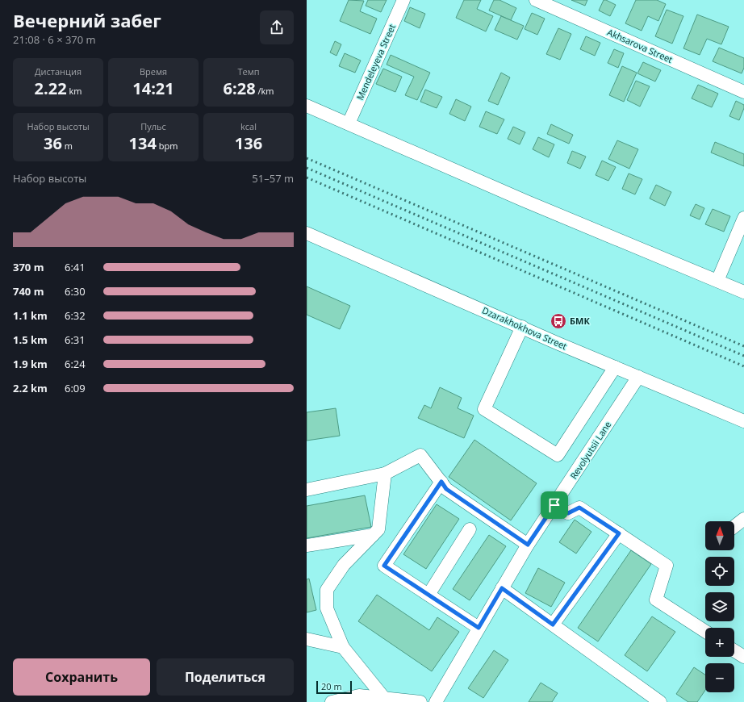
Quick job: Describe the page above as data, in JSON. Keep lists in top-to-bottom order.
{
  "streets": {
    "street": [
      "Akhsarova Street",
      "Mendeleyeva Street",
      "Dzarakhokhova Street",
      "Revolyutsii Lane"
    ]
  },
  "crossings": [
    ["Dzarakhokhova Street", "Revolyutsii Lane"]
  ],
  "places": {
    "bus stop": ["БМК"]
  },
  "scale_bar": "20 m",
  "north": "top",
  "page": {
    "heading": ["Вечерний забег", "21:08 · 6 × 370 m"],
    "stats": [
      ["Дистанция", "2.22 km"],
      ["Время", "14:21"],
      ["Темп", "6:28 /km"],
      ["Набор высоты", "36 m"],
      ["Пульс", "134 bpm"],
      ["kcal", "136"]
    ],
    "chart": ["Набор высоты", "51–57 m"],
    "list": [
      {
        "name": "370 m",
        "note": "6:41"
      },
      {
        "name": "740 m",
        "note": "6:30"
      },
      {
        "name": "1.1 km",
        "note": "6:32"
      },
      {
        "name": "1.5 km",
        "note": "6:31"
      },
      {
        "name": "1.9 km",
        "note": "6:24"
      },
      {
        "name": "2.2 km",
        "note": "6:09"
      }
    ],
    "map_buttons": ["+", "−"],
    "buttons": ["Сохранить", "Поделиться"],
    "scale": "20 m"
  }
}
